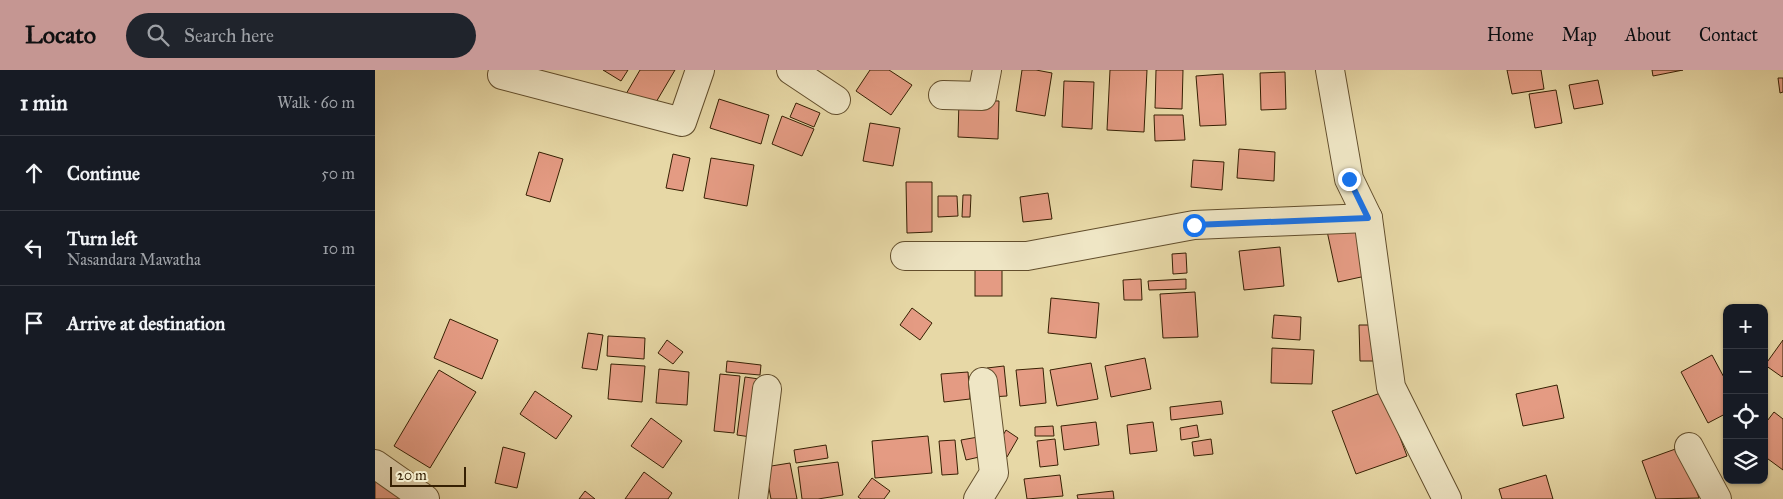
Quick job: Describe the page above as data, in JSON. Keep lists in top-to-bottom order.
{
  "scale_bar": "20 m",
  "page": {
    "header": "Locato",
    "search": "Search here",
    "nav": [
      "Home",
      "Map",
      "About",
      "Contact"
    ],
    "heading": ["1 min", "Walk · 60 m"],
    "list": [
      ["Continue", "50 m"],
      ["Turn left", "Nasandara Mawatha", "10 m"],
      "Arrive at destination"
    ],
    "map_buttons": ["+", "−"],
    "scale": "20 m"
  }
}
